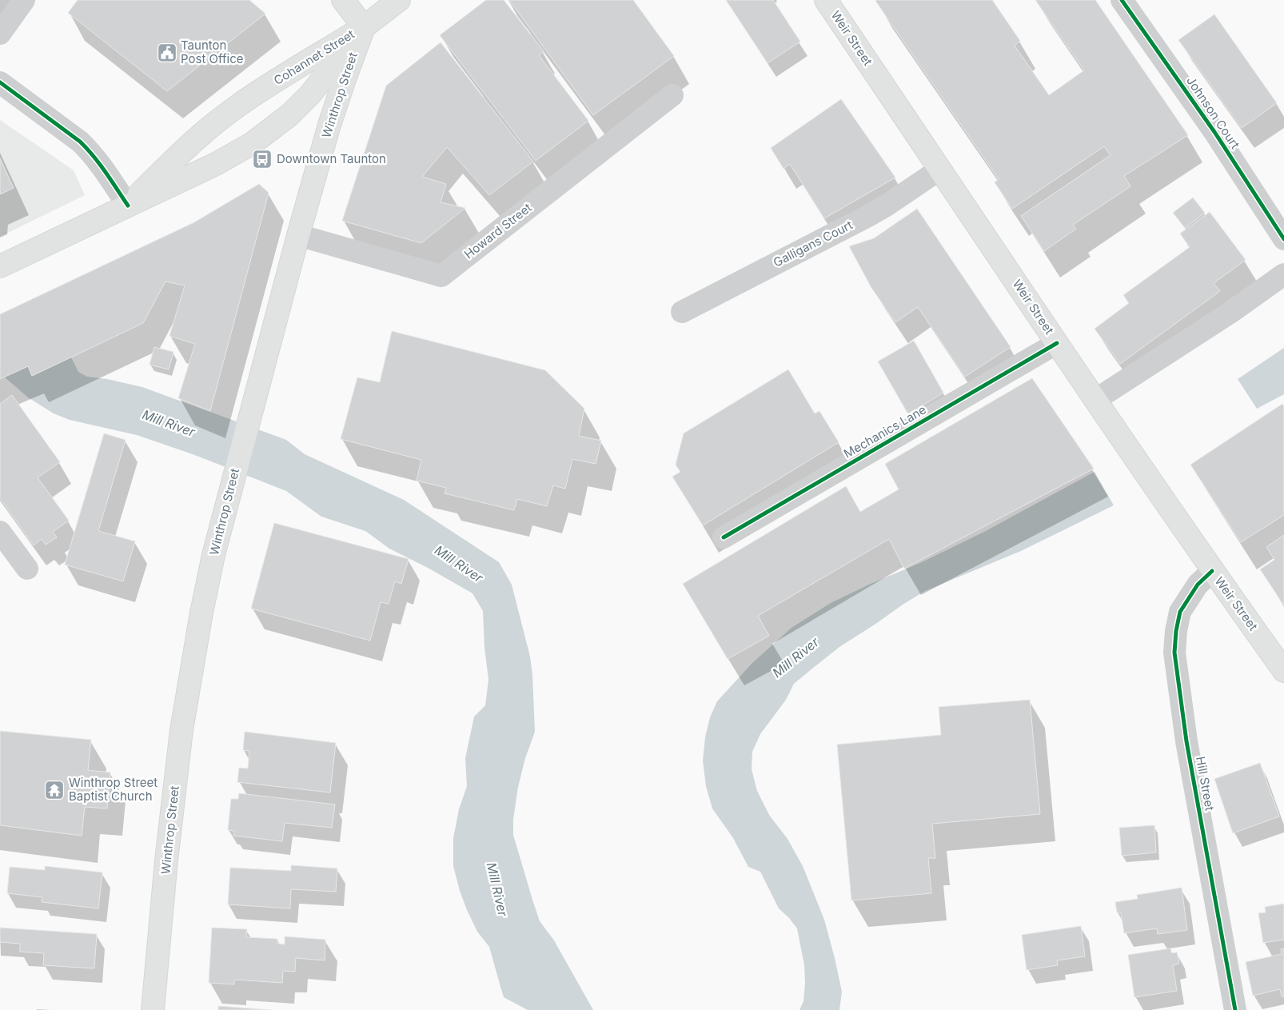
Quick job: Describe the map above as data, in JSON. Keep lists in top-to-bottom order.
{
  "streets": {
    "main road": ["Weir Street", "Cohannet Street", "Winthrop Street"],
    "street": [
      "Johnson Court",
      "Howard Street",
      "Galligans Court",
      "Mechanics Lane",
      "Hill Street"
    ]
  },
  "crossings": [
    ["Weir Street", "Galligans Court"],
    ["Weir Street", "Mechanics Lane"],
    ["Weir Street", "Hill Street"],
    ["Cohannet Street", "Winthrop Street"],
    ["Winthrop Street", "Howard Street"]
  ],
  "water": ["Mill River"],
  "places": {
    "public building": ["Taunton Post Office"],
    "bus stop": ["Downtown Taunton"],
    "temple": ["Winthrop Street Baptist Church"]
  }
}
